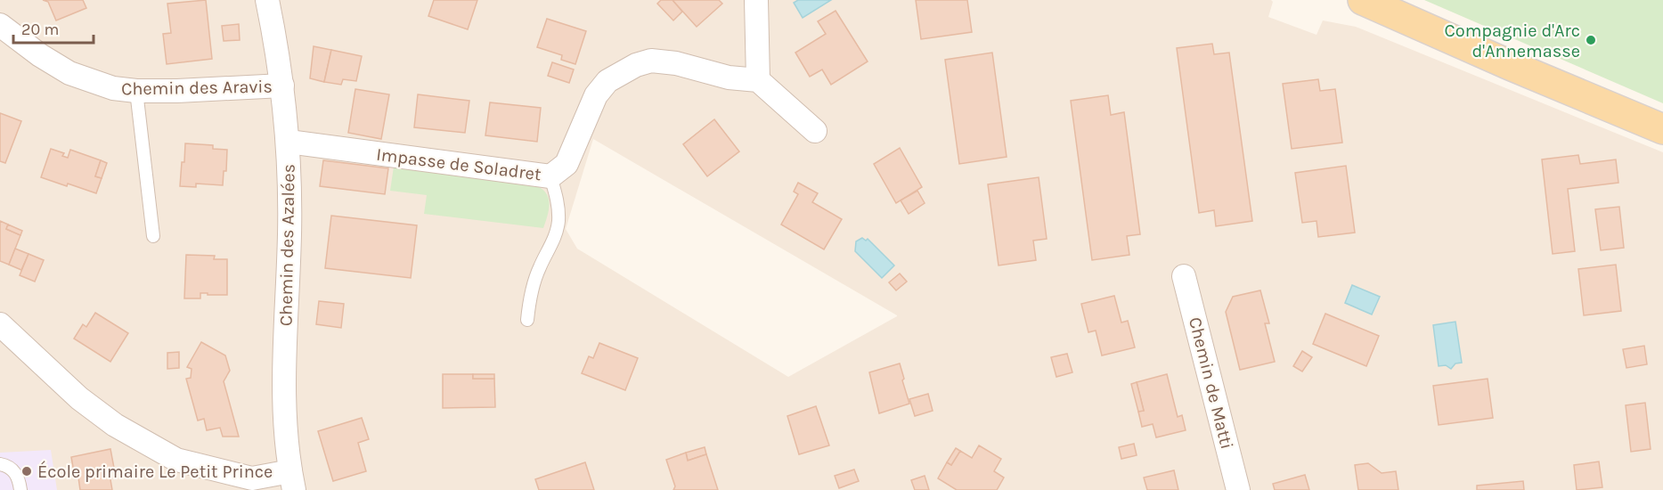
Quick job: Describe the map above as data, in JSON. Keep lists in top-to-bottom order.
{
  "streets": {
    "street": [
      "Chemin des Aravis",
      "Impasse de Soladret",
      "Chemin des Azalées",
      "Chemin de Matti"
    ]
  },
  "crossings": [
    ["Chemin des Aravis", "Chemin des Azalées"],
    ["Impasse de Soladret", "Chemin des Azalées"]
  ],
  "places": ["Compagnie d'Arc d'Annemasse", "École primaire Le Petit Prince"],
  "scale_bar": "20 m"
}
